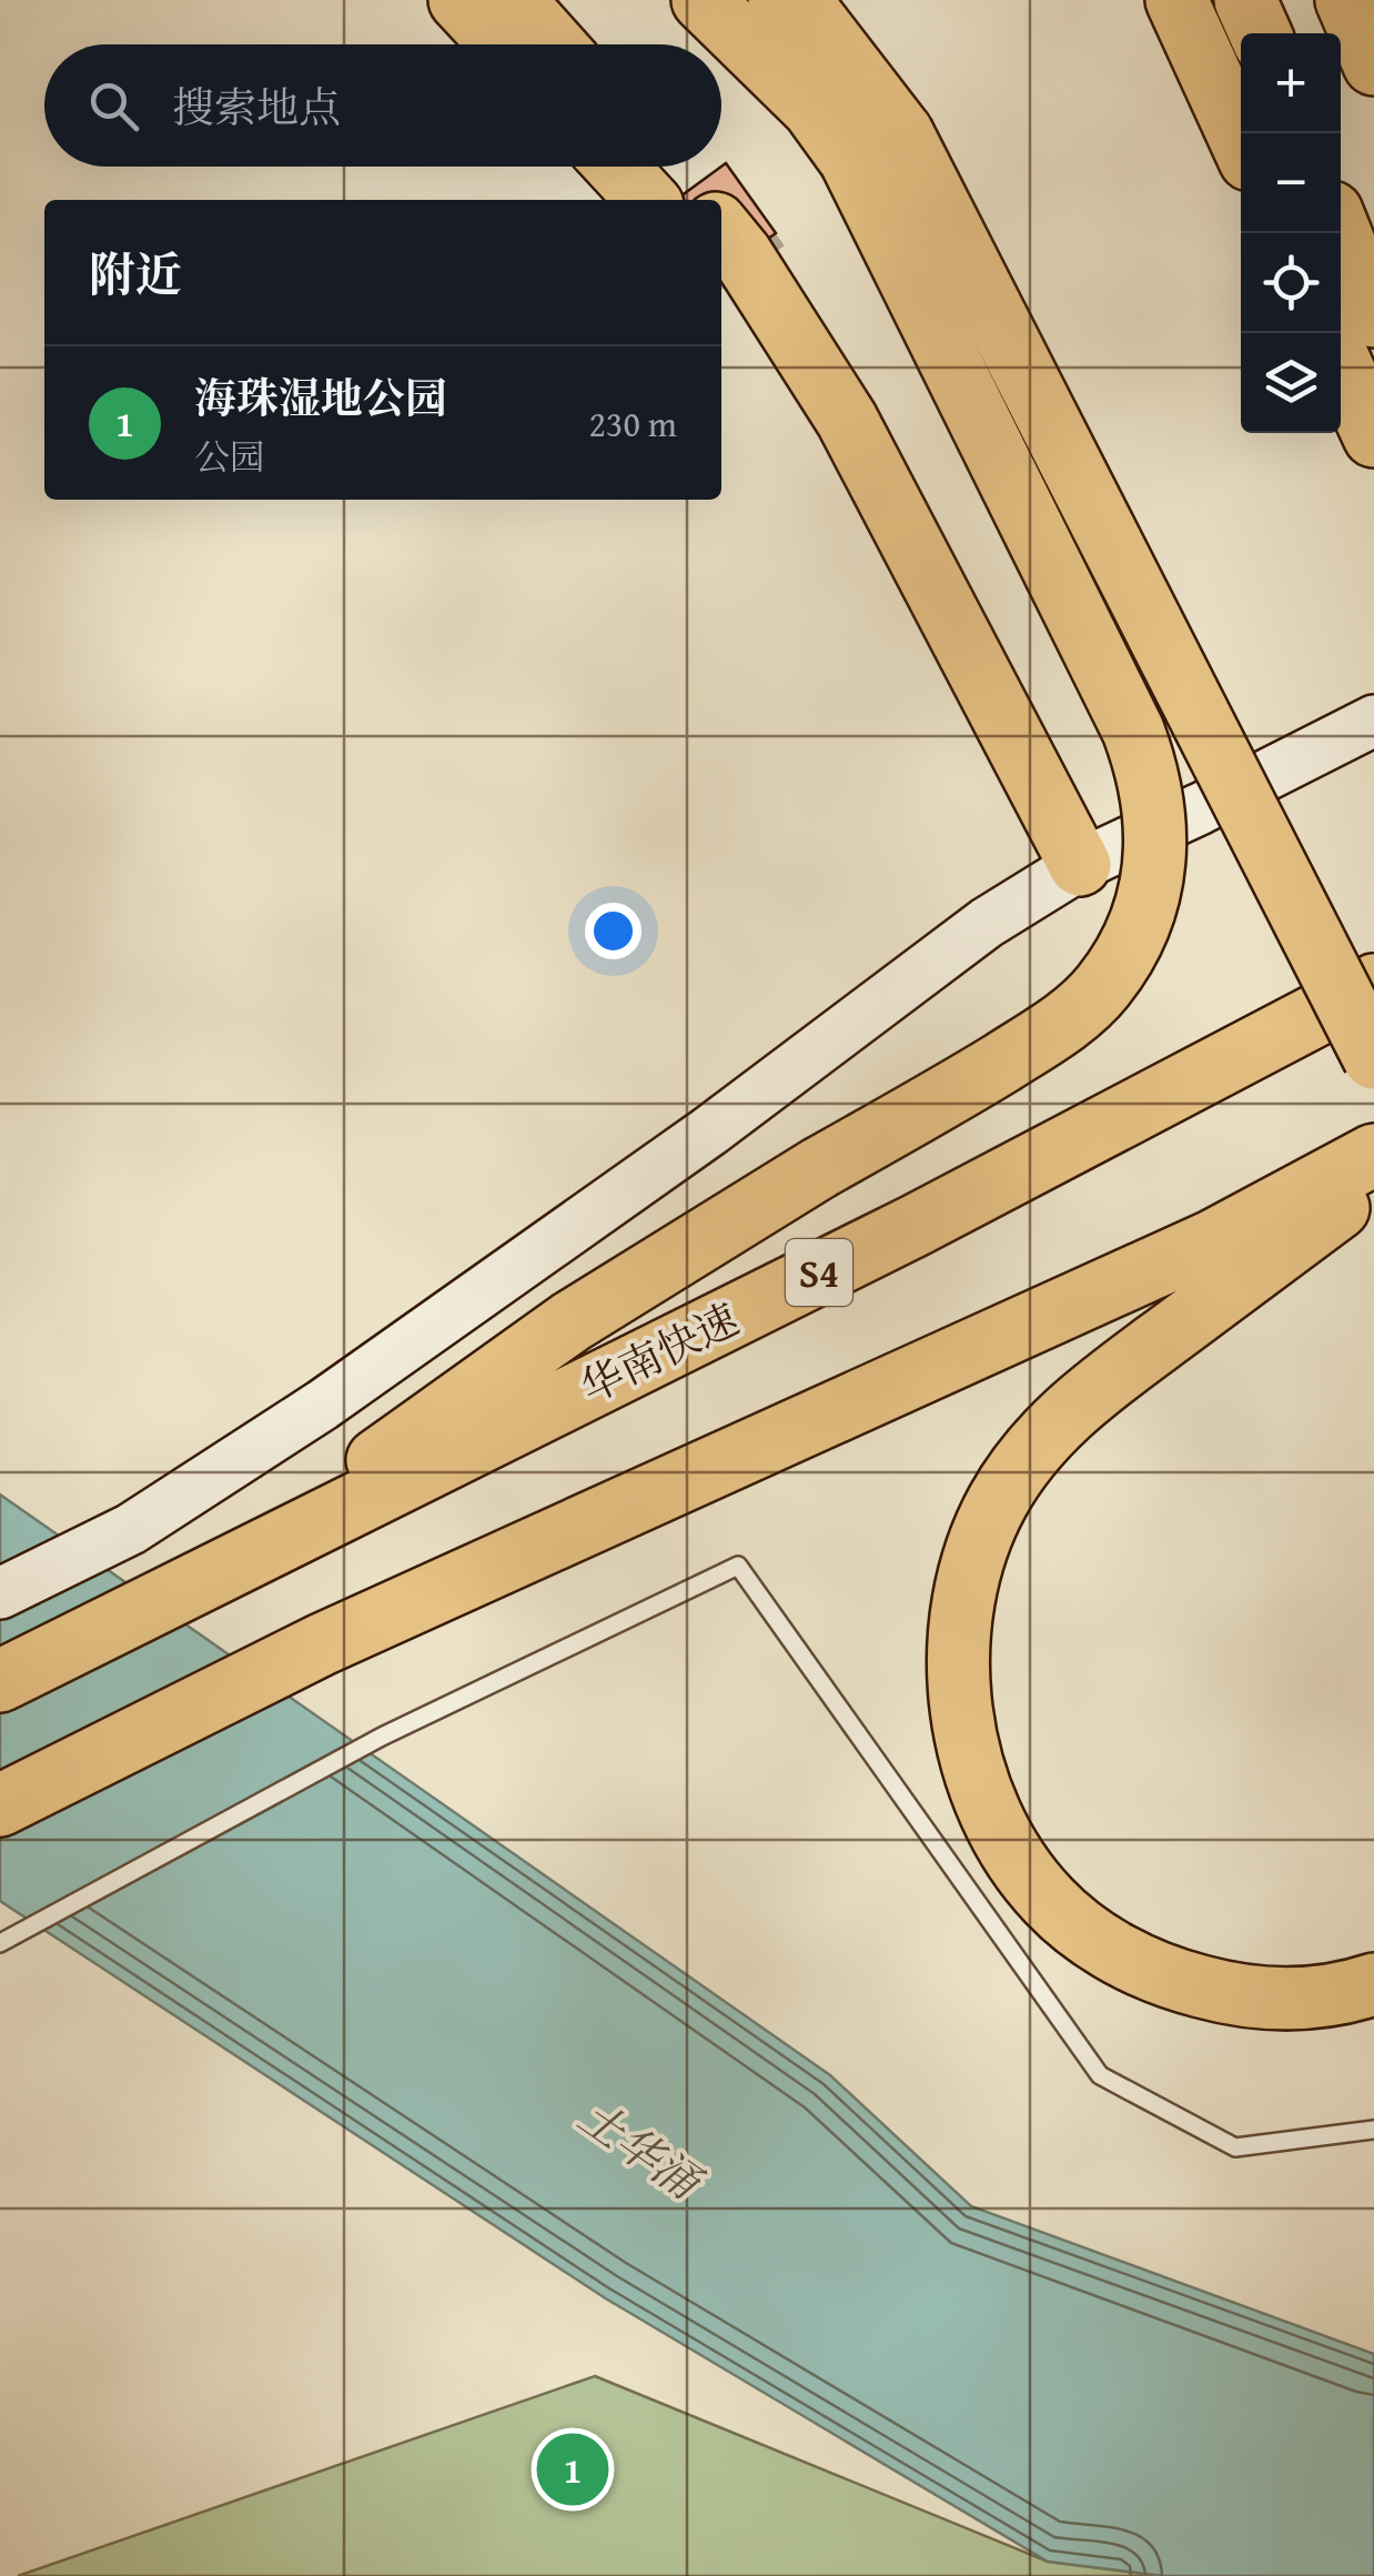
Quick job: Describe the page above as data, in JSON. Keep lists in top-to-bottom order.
{
  "streets": {
    "highway": ["S4", "华南快速"]
  },
  "water": ["土华涌"],
  "page": {
    "map_buttons": ["+", "−"],
    "search": "搜索地点",
    "heading": "附近",
    "list": [
      {
        "mark": "1",
        "name": "海珠湿地公园",
        "note": "公园",
        "value": "230 m"
      }
    ],
    "pins": "1"
  }
}
